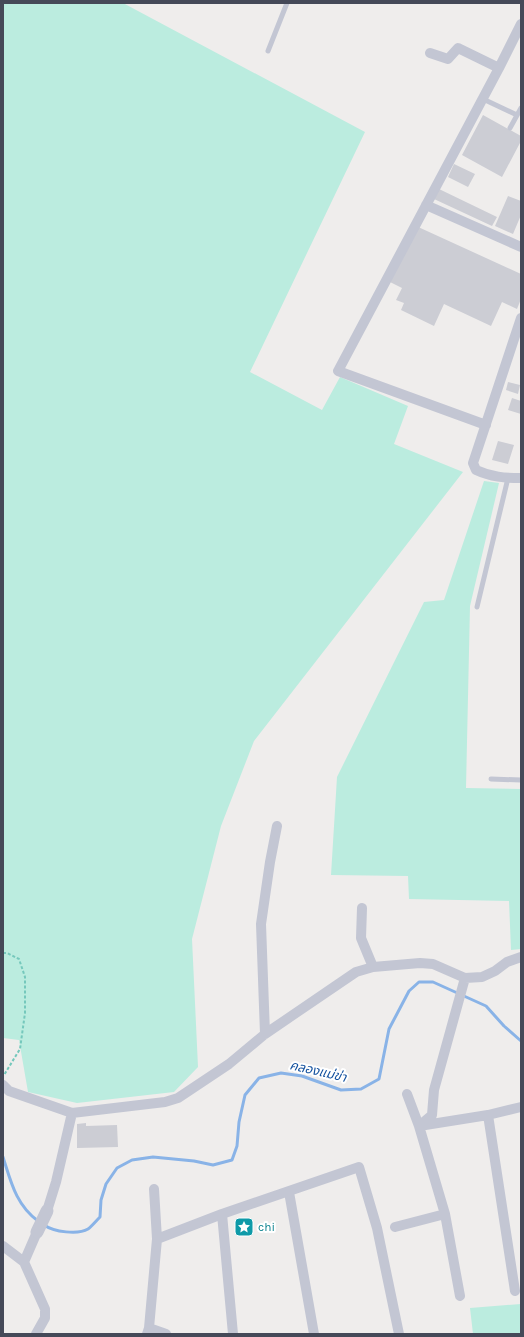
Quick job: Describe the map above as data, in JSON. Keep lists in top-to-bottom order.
{
  "water": ["คลองแม่ข่า"],
  "places": {
    "place": ["chi"]
  }
}
